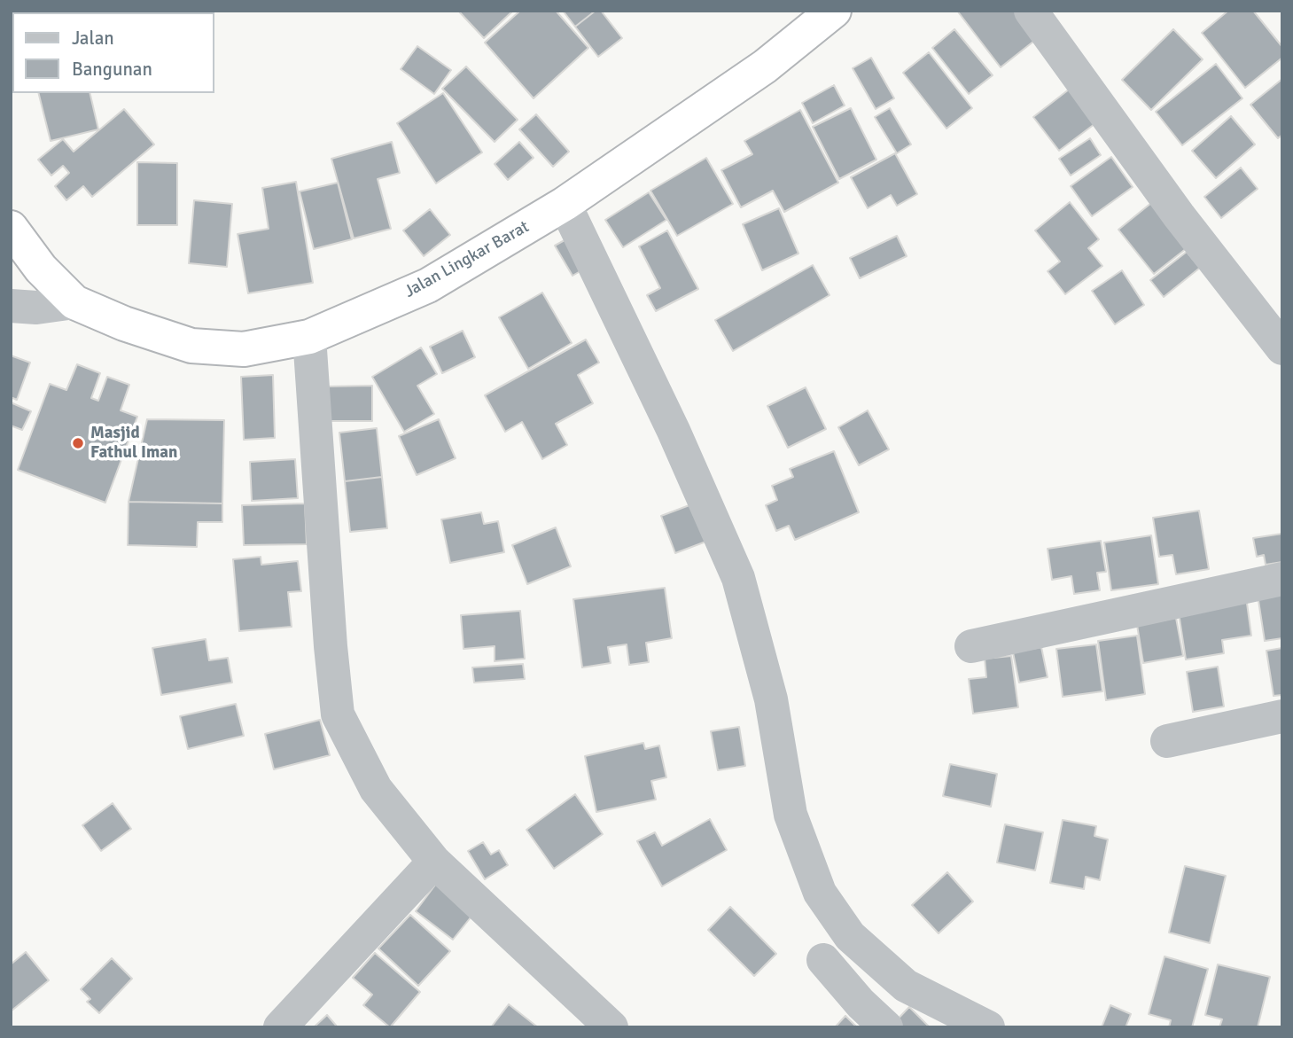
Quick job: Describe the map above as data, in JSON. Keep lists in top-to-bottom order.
{
  "streets": {
    "highway": ["Jalan Lingkar Barat"]
  },
  "places": ["Masjid Fathul Iman"],
  "legend": ["Jalan", "Bangunan"]
}
